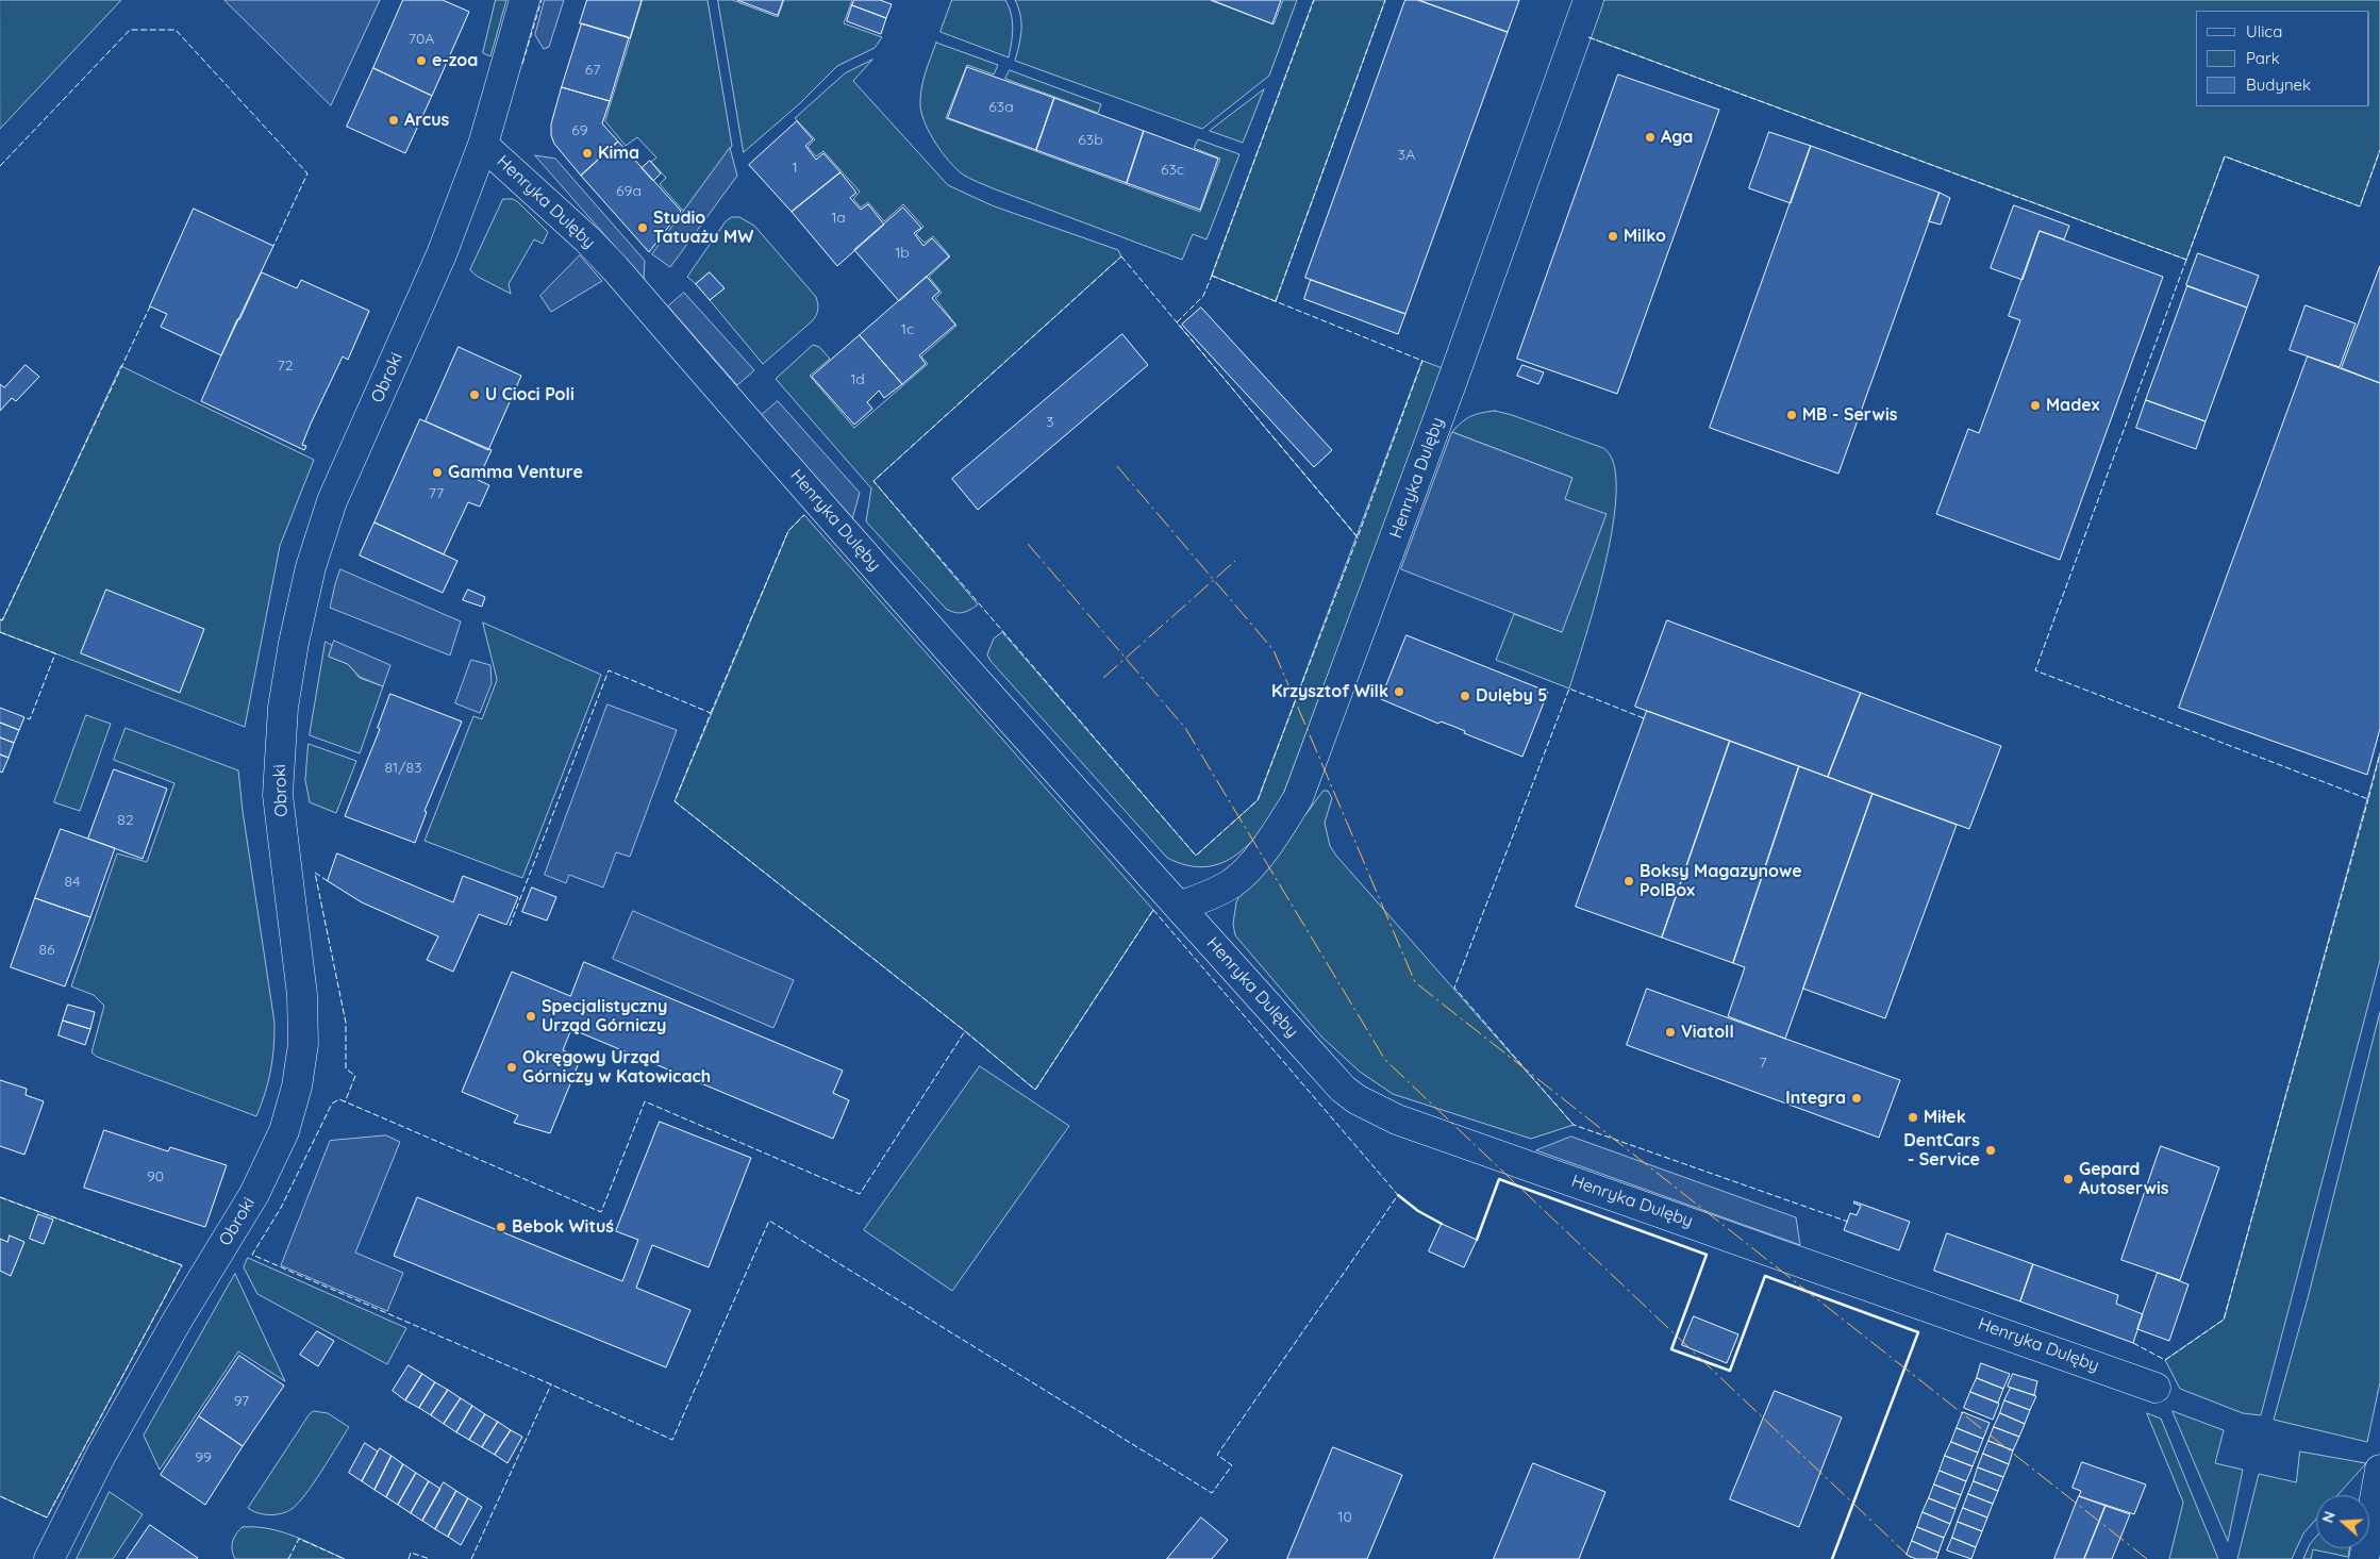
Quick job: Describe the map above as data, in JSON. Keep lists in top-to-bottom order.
{
  "streets": {
    "street": ["Henryka Dulęby", "Obroki"]
  },
  "crossings": [
    ["Henryka Dulęby", "Obroki"]
  ],
  "places": [
    "e-zoa",
    "Arcus",
    "Aga",
    "Kima",
    "Studio Tatuażu MW",
    "Milko",
    "U Cioci Poli",
    "Madex",
    "MB - Serwis",
    "Gamma Venture",
    "Krzysztof Wilk",
    "Dulęby 5",
    "Boksy Magazynowe PolBox",
    "Specjalistyczny Urząd Górniczy",
    "Viatoll",
    "Okręgowy Urząd Górniczy w Katowicach",
    "Integra",
    "Miłek",
    "DentCars - Service",
    "Gepard Autoserwis",
    "Bebok Wituś"
  ],
  "house_numbers": [
    "70A",
    "67",
    "63a",
    "69",
    "63b",
    "3A",
    "1",
    "63c",
    "69a",
    "1a",
    "1b",
    "1c",
    "72",
    "1d",
    "3",
    "77",
    "81/83",
    "82",
    "84",
    "86",
    "7",
    "90",
    "97",
    "99",
    "10"
  ],
  "legend": ["Ulica", "Park", "Budynek"],
  "north": "left"
}
